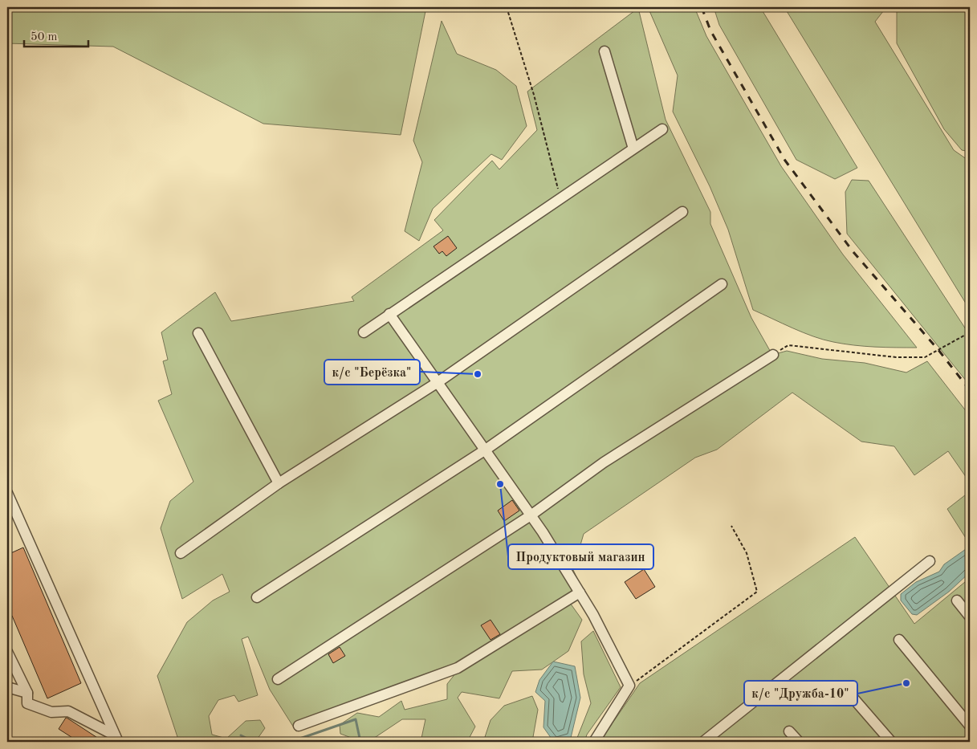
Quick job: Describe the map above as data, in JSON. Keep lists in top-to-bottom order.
{
  "places": ["к/с \"Берёзка\"", "Продуктовый магазин", "к/с \"Дружба-10\""],
  "scale_bar": "50 m"
}
